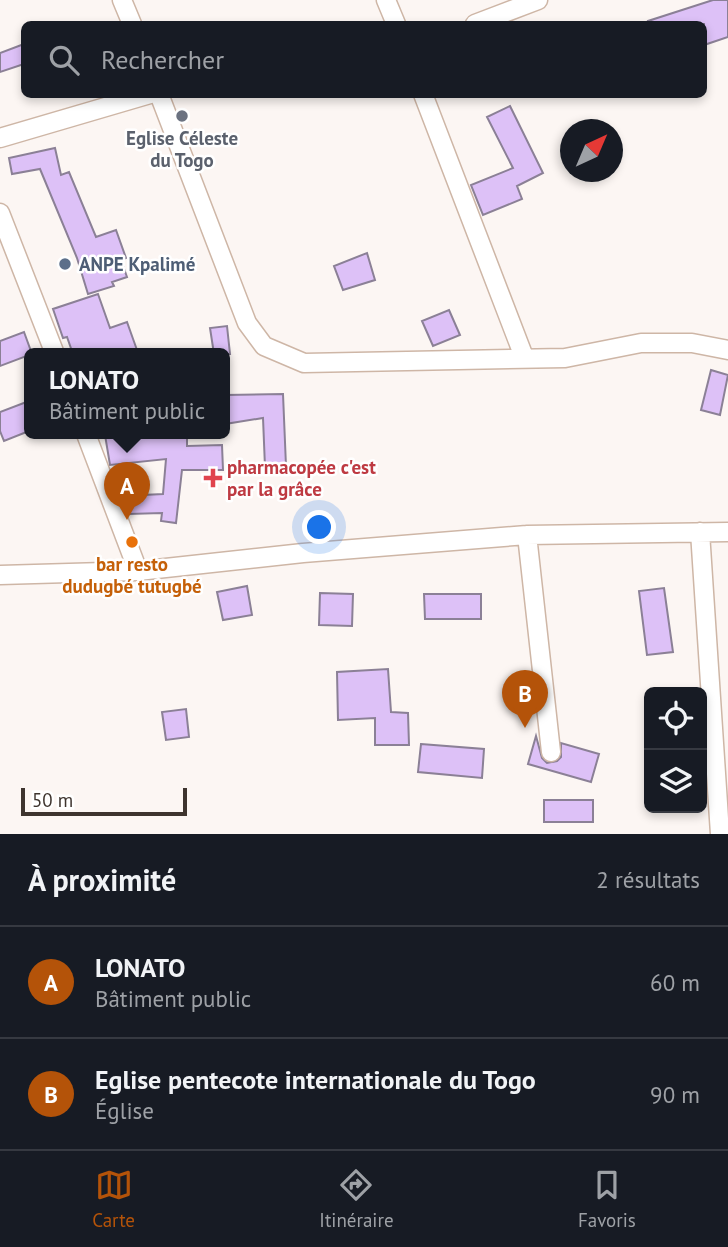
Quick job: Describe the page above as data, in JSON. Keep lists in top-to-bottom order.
{
  "places": {
    "other": ["Eglise Céleste du Togo", "ANPE Kpalimé", "bar resto dudugbé tutugbé"],
    "health": ["pharmacopée c'est par la grâce"]
  },
  "scale_bar": "50 m",
  "north": "top right",
  "page": {
    "search": "Rechercher",
    "popup": ["LONATO", "Bâtiment public"],
    "pins": ["A", "B"],
    "scale": "50 m",
    "heading": ["À proximité", "2 résultats"],
    "list": [
      {
        "mark": "A",
        "name": "LONATO",
        "note": "Bâtiment public",
        "value": "60 m"
      },
      {
        "mark": "B",
        "name": "Eglise pentecote internationale du Togo",
        "note": "Église",
        "value": "90 m"
      }
    ],
    "nav": ["Carte", "Itinéraire", "Favoris"]
  }
}
